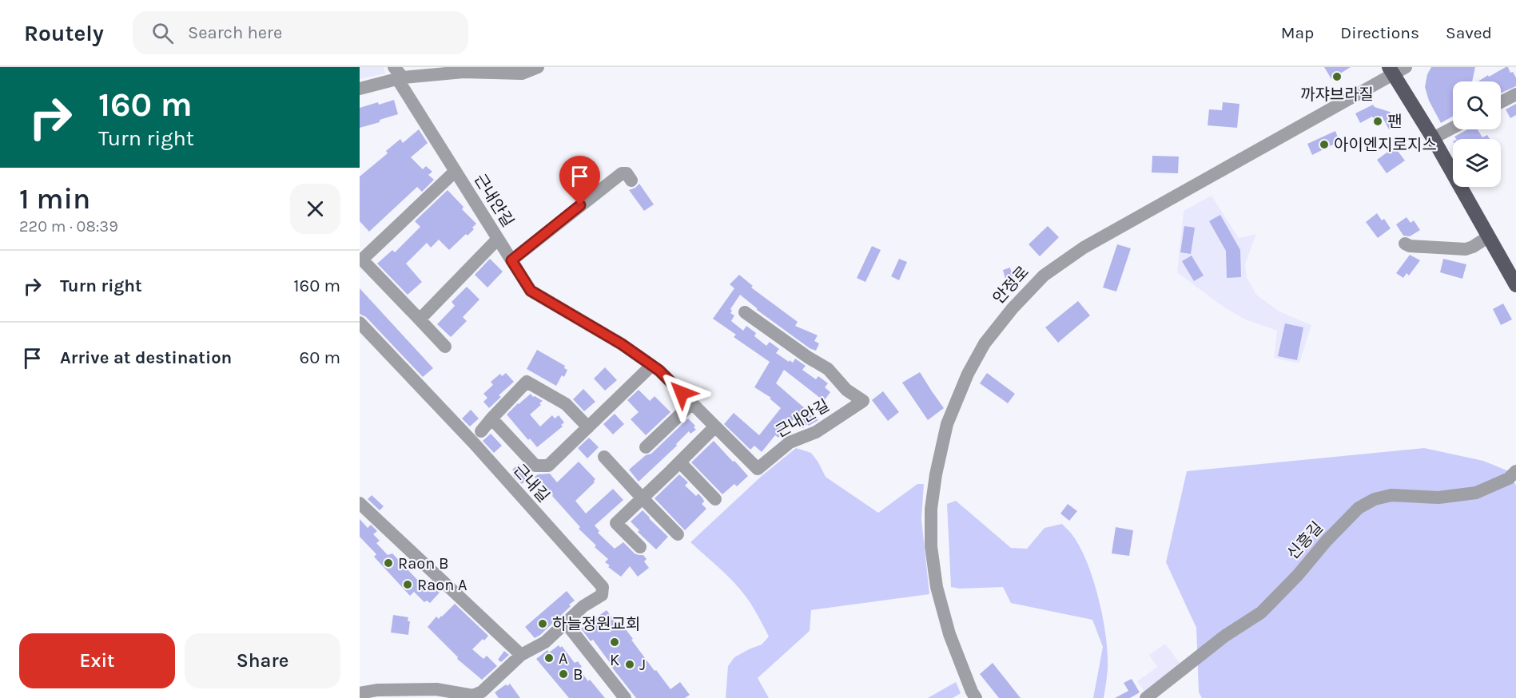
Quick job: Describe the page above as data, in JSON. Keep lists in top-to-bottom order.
{
  "streets": {
    "main road": ["안정로"],
    "street": ["근내안길", "근내길", "신흥길"]
  },
  "places": [
    "까쟈브라질",
    "팬",
    "아이엔지로지스",
    "Raon B",
    "Raon A",
    "하늘정원교회",
    "K",
    "A",
    "J",
    "B"
  ],
  "page": {
    "header": "Routely",
    "search": "Search here",
    "nav": ["Map", "Directions", "Saved"],
    "turn": ["160 m", "Turn right"],
    "heading": ["1 min", "220 m · 08:39"],
    "list": [
      {
        "name": "Turn right",
        "value": "160 m"
      },
      {
        "name": "Arrive at destination",
        "value": "60 m"
      }
    ],
    "buttons": ["Exit", "Share"]
  }
}
